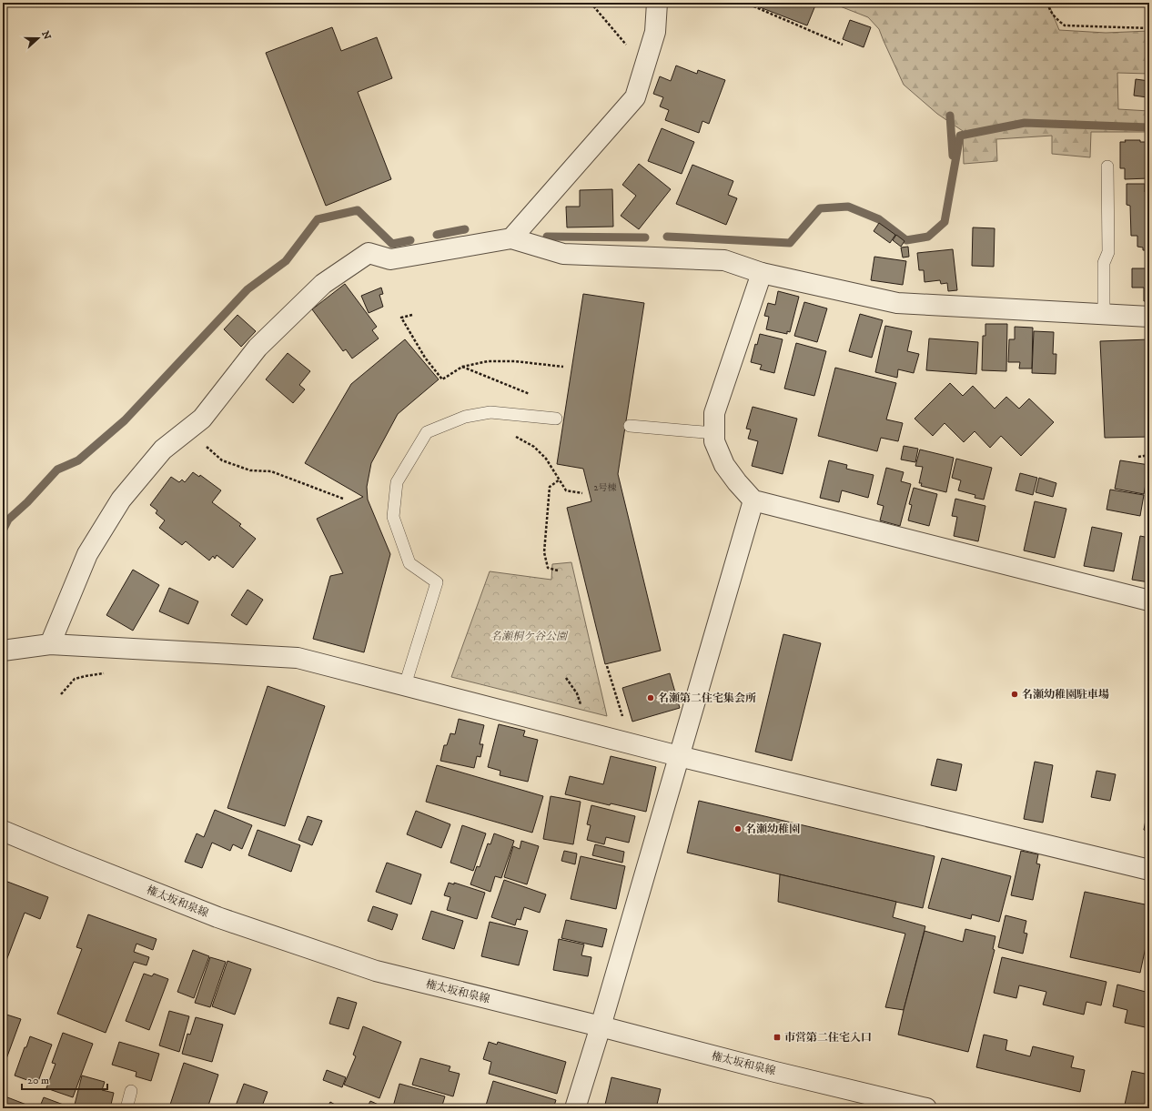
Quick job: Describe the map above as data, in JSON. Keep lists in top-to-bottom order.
{
  "streets": {
    "street": ["権太坂和泉線"]
  },
  "parks": ["名瀬桐ケ谷公園"],
  "places": {
    "other": ["名瀬幼稚園駐車場", "名瀬第二住宅集会所", "名瀬幼稚園"],
    "transit": ["市営第二住宅入口"]
  },
  "house_numbers": ["2号棟"],
  "scale_bar": "20 m",
  "north": "right"
}
